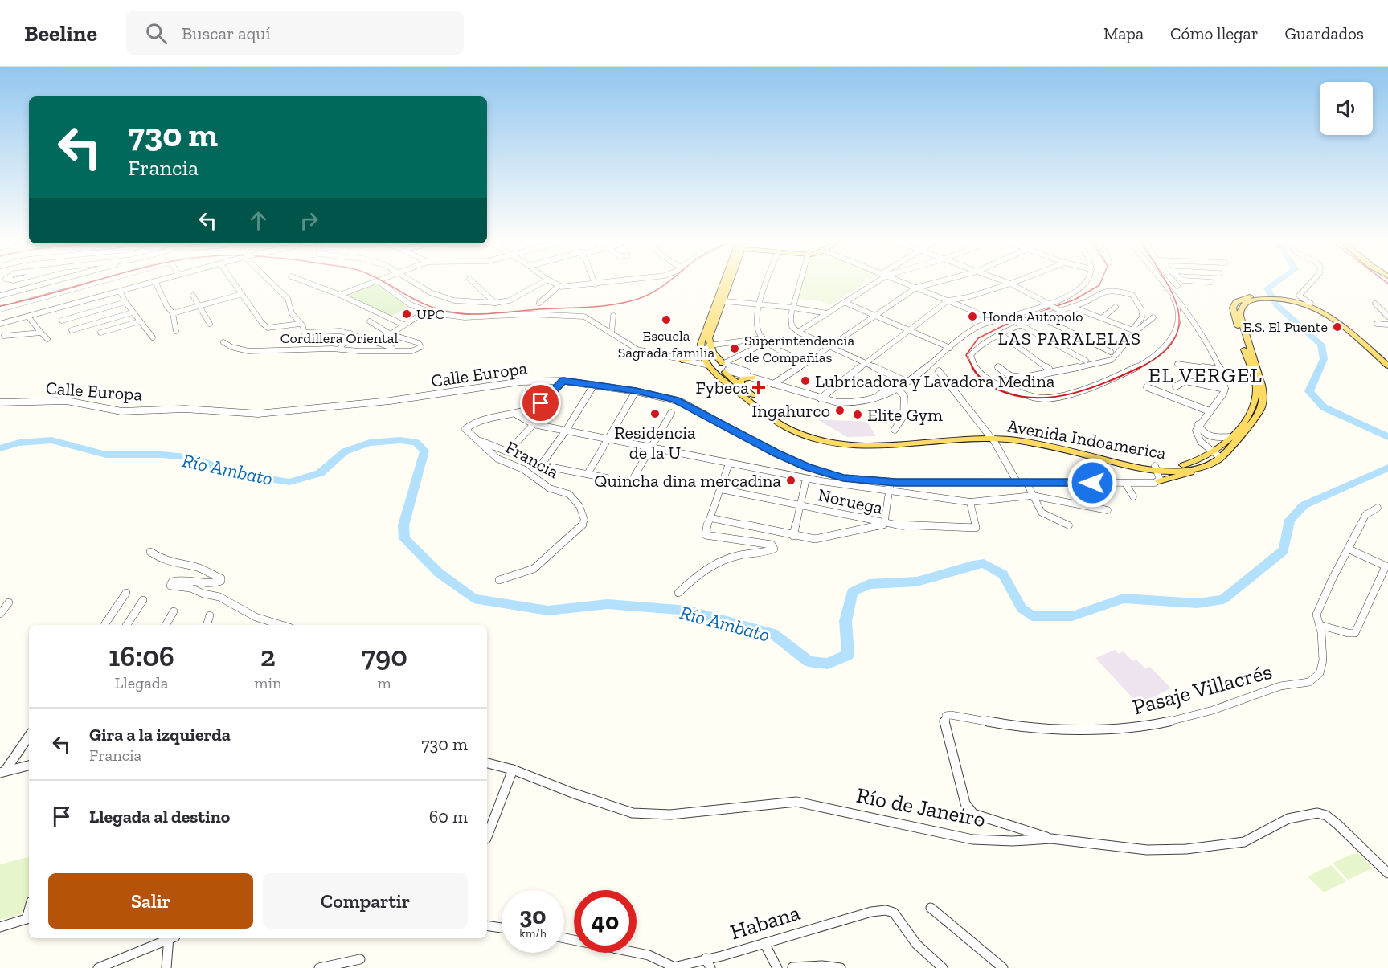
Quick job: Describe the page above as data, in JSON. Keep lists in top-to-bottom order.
{
  "streets": {
    "main road": ["Avenida Indoamerica"],
    "street": [
      "Cordillera Oriental",
      "Calle Europa",
      "Francia",
      "Noruega",
      "Pasaje Villacrés",
      "Río de Janeiro",
      "Habana"
    ]
  },
  "crossings": [
    ["Calle Europa", "Francia"],
    ["Pasaje Villacrés", "Río de Janeiro"]
  ],
  "districts": ["LAS PARALELAS", "EL VERGEL"],
  "water": ["Río Ambato"],
  "places": {
    "other": [
      "UPC",
      "Honda Autopolo",
      "Escuela Sagrada familia",
      "E.S. El Puente",
      "Superintendencia de Compañías",
      "Lubricadora y Lavadora Medina",
      "Ingahurco",
      "Residencia de la U",
      "Elite Gym",
      "Quincha dina mercadina"
    ],
    "health": ["Fybeca"]
  },
  "page": {
    "header": "Beeline",
    "search": "Buscar aquí",
    "nav": ["Mapa", "Cómo llegar", "Guardados"],
    "turn": ["730 m", "Francia"],
    "eta": [
      "16:06",
      "Llegada",
      "2",
      "min",
      "790",
      "m"
    ],
    "list": [
      {
        "name": "Gira a la izquierda",
        "note": "Francia",
        "value": "730 m"
      },
      {
        "name": "Llegada al destino",
        "value": "60 m"
      }
    ],
    "buttons": ["Salir", "Compartir"],
    "speed": "30 km/h",
    "limit": "40"
  }
}
